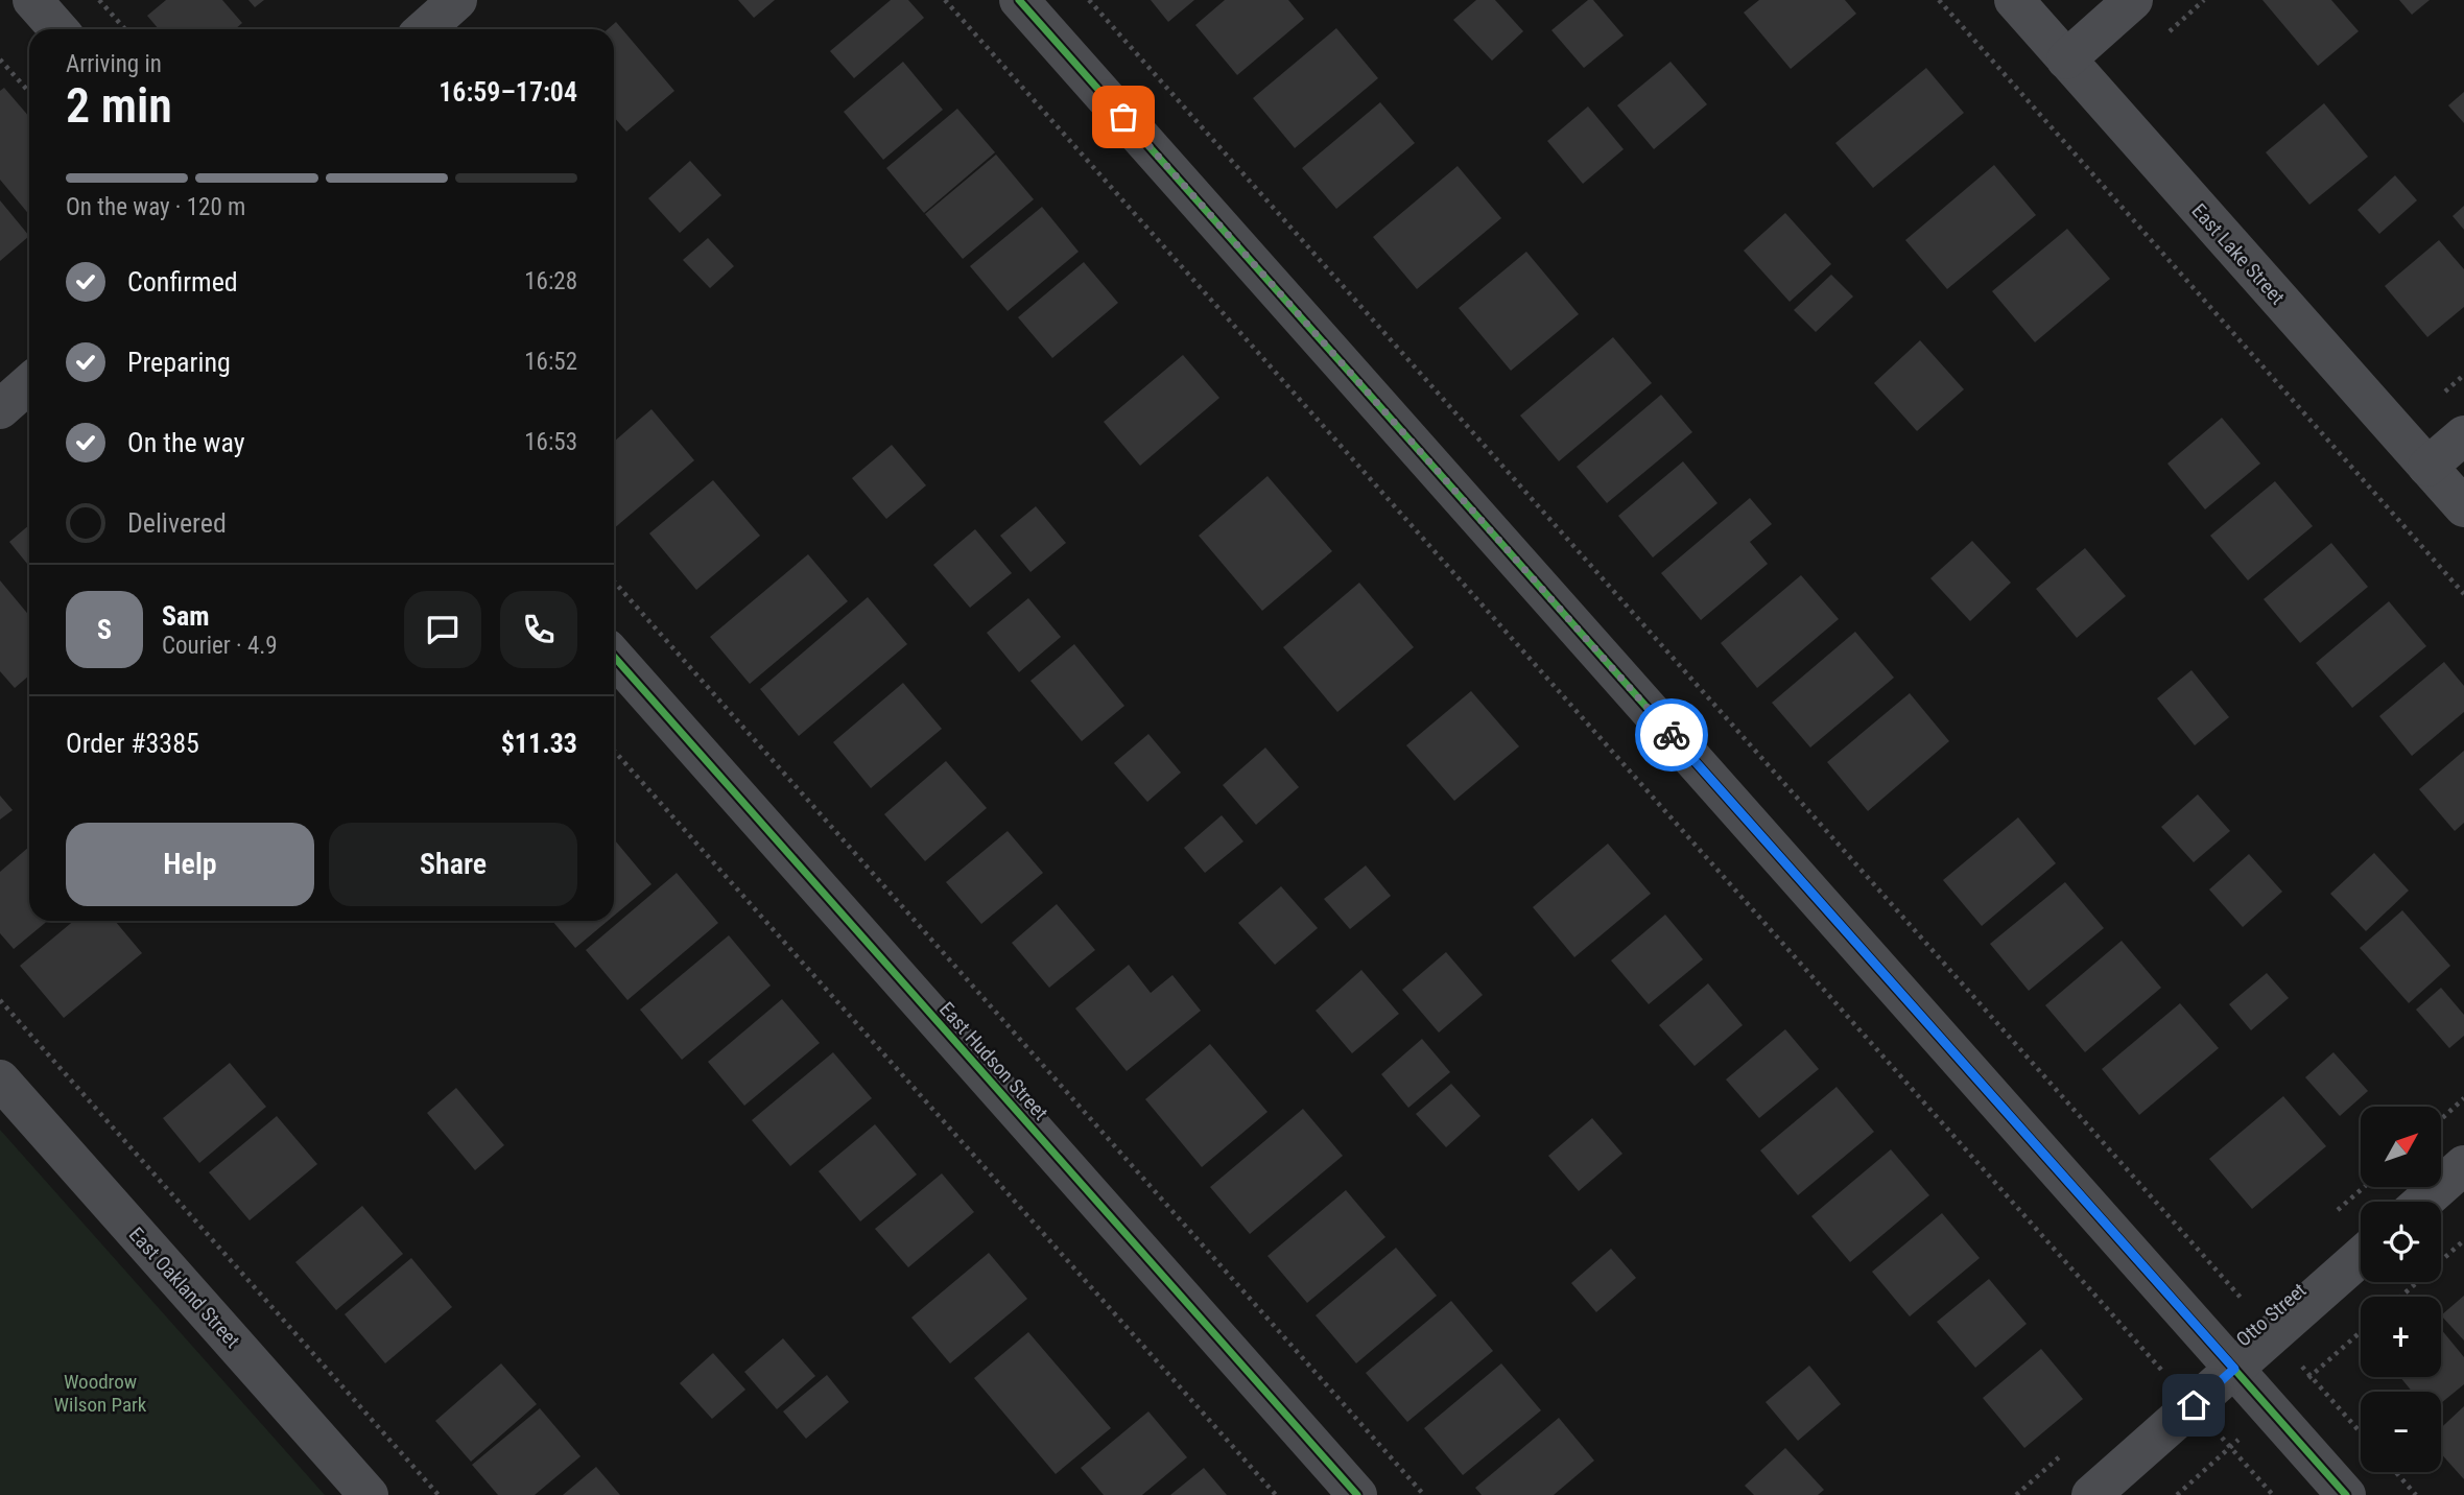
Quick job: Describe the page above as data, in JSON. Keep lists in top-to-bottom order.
{
  "streets": {
    "street": [
      "East Lake Street",
      "East Hudson Street",
      "East Oakland Street",
      "Otto Street"
    ]
  },
  "parks": ["Woodrow Wilson Park"],
  "north": "top right",
  "page": {
    "heading": ["2 min", "Arriving in", "16:59–17:04"],
    "panel": [
      "Sam",
      "Courier · 4.9",
      "Order #3385",
      "$11.33"
    ],
    "bar": "On the way · 120 m",
    "list": [
      ["Confirmed", "16:28"],
      ["Preparing", "16:52"],
      ["On the way", "16:53"],
      "Delivered"
    ],
    "round": "S",
    "buttons": ["Help", "Share"],
    "map_buttons": ["+", "−"]
  }
}
